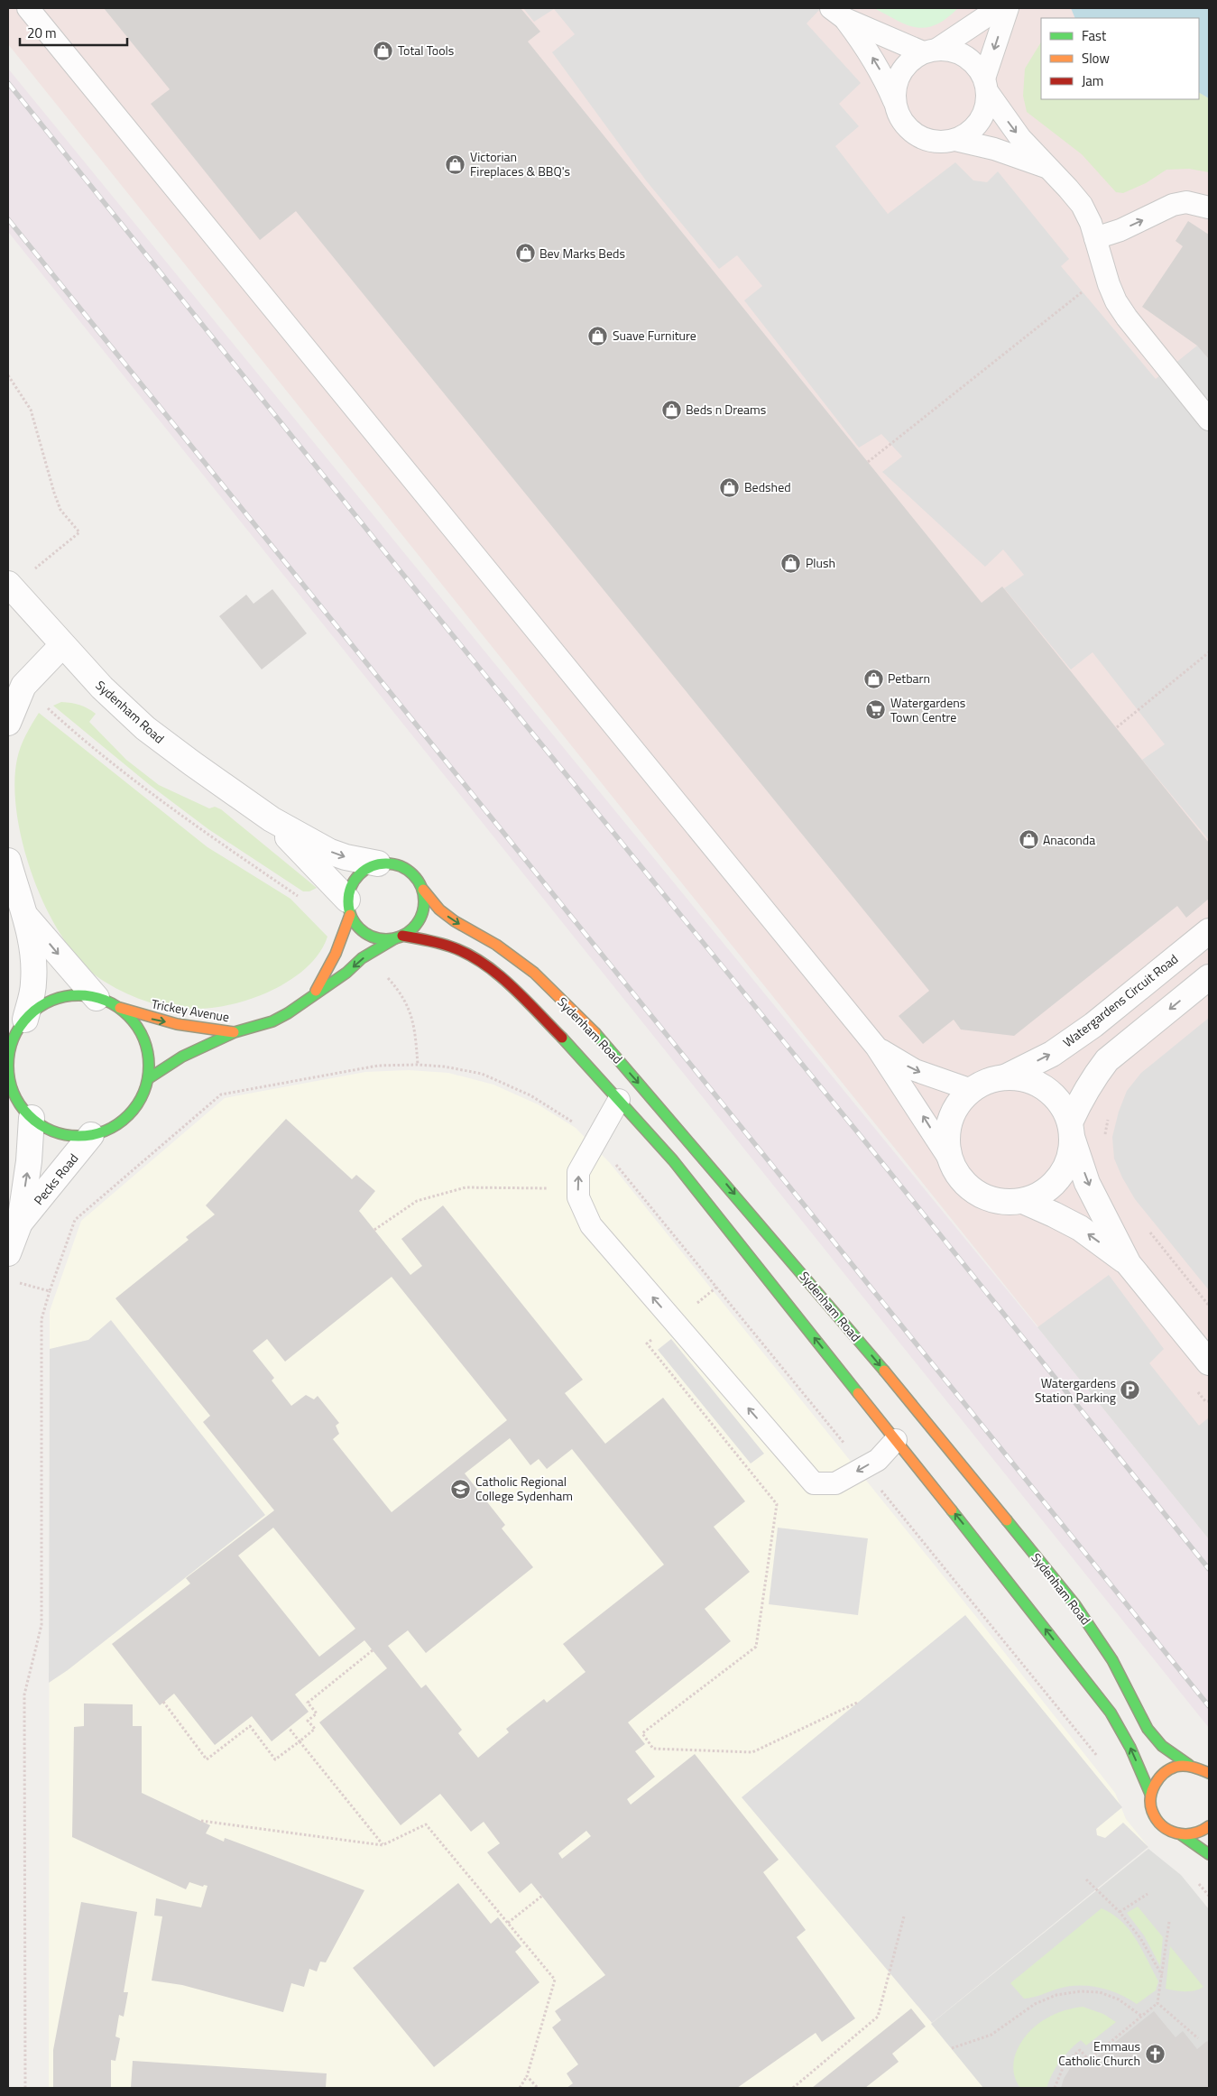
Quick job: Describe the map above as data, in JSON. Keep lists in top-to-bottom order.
{
  "streets": {
    "street": [
      "Sydenham Road",
      "Watergardens Circuit Road",
      "Trickey Avenue",
      "Pecks Road"
    ]
  },
  "crossings": [
    ["Sydenham Road", "Trickey Avenue"],
    ["Trickey Avenue", "Pecks Road"]
  ],
  "one_way": ["Pecks Road"],
  "places": {
    "shop": [
      "Total Tools",
      "Victorian Fireplaces & BBQ's",
      "Bev Marks Beds",
      "Suave Furniture",
      "Beds n Dreams",
      "Bedshed",
      "Plush",
      "Petbarn",
      "Anaconda"
    ],
    "supermarket": ["Watergardens Town Centre"],
    "parking": ["Watergardens Station Parking"],
    "school or university": ["Catholic Regional College Sydenham"],
    "church": ["Emmaus Catholic Church"]
  },
  "legend": ["Fast", "Slow", "Jam"],
  "scale_bar": "20 m"
}
